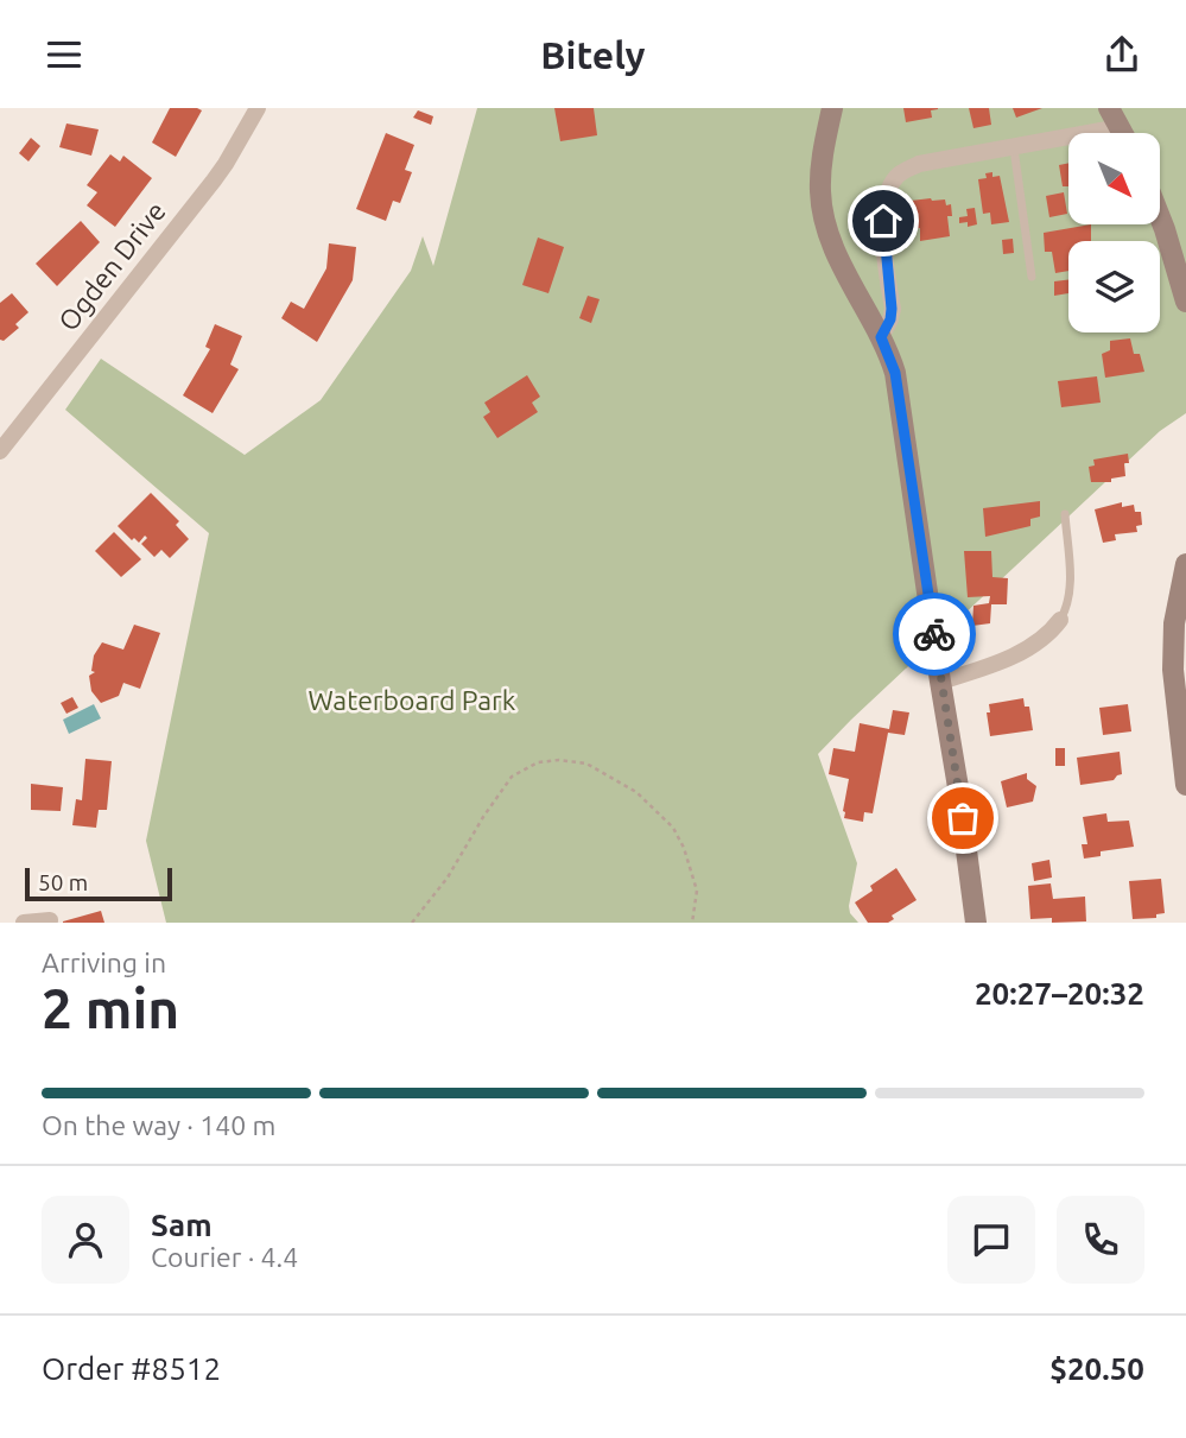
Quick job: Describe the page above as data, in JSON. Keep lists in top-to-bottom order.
{
  "streets": {
    "street": ["Ogden Drive"]
  },
  "parks": ["Waterboard Park"],
  "scale_bar": "50 m",
  "north": "bottom right",
  "page": {
    "header": "Bitely",
    "scale": "50 m",
    "heading": ["2 min", "Arriving in", "20:27–20:32"],
    "panel": [
      "Sam",
      "Courier · 4.4",
      "Order #8512",
      "$20.50"
    ],
    "bar": "On the way · 140 m"
  }
}
